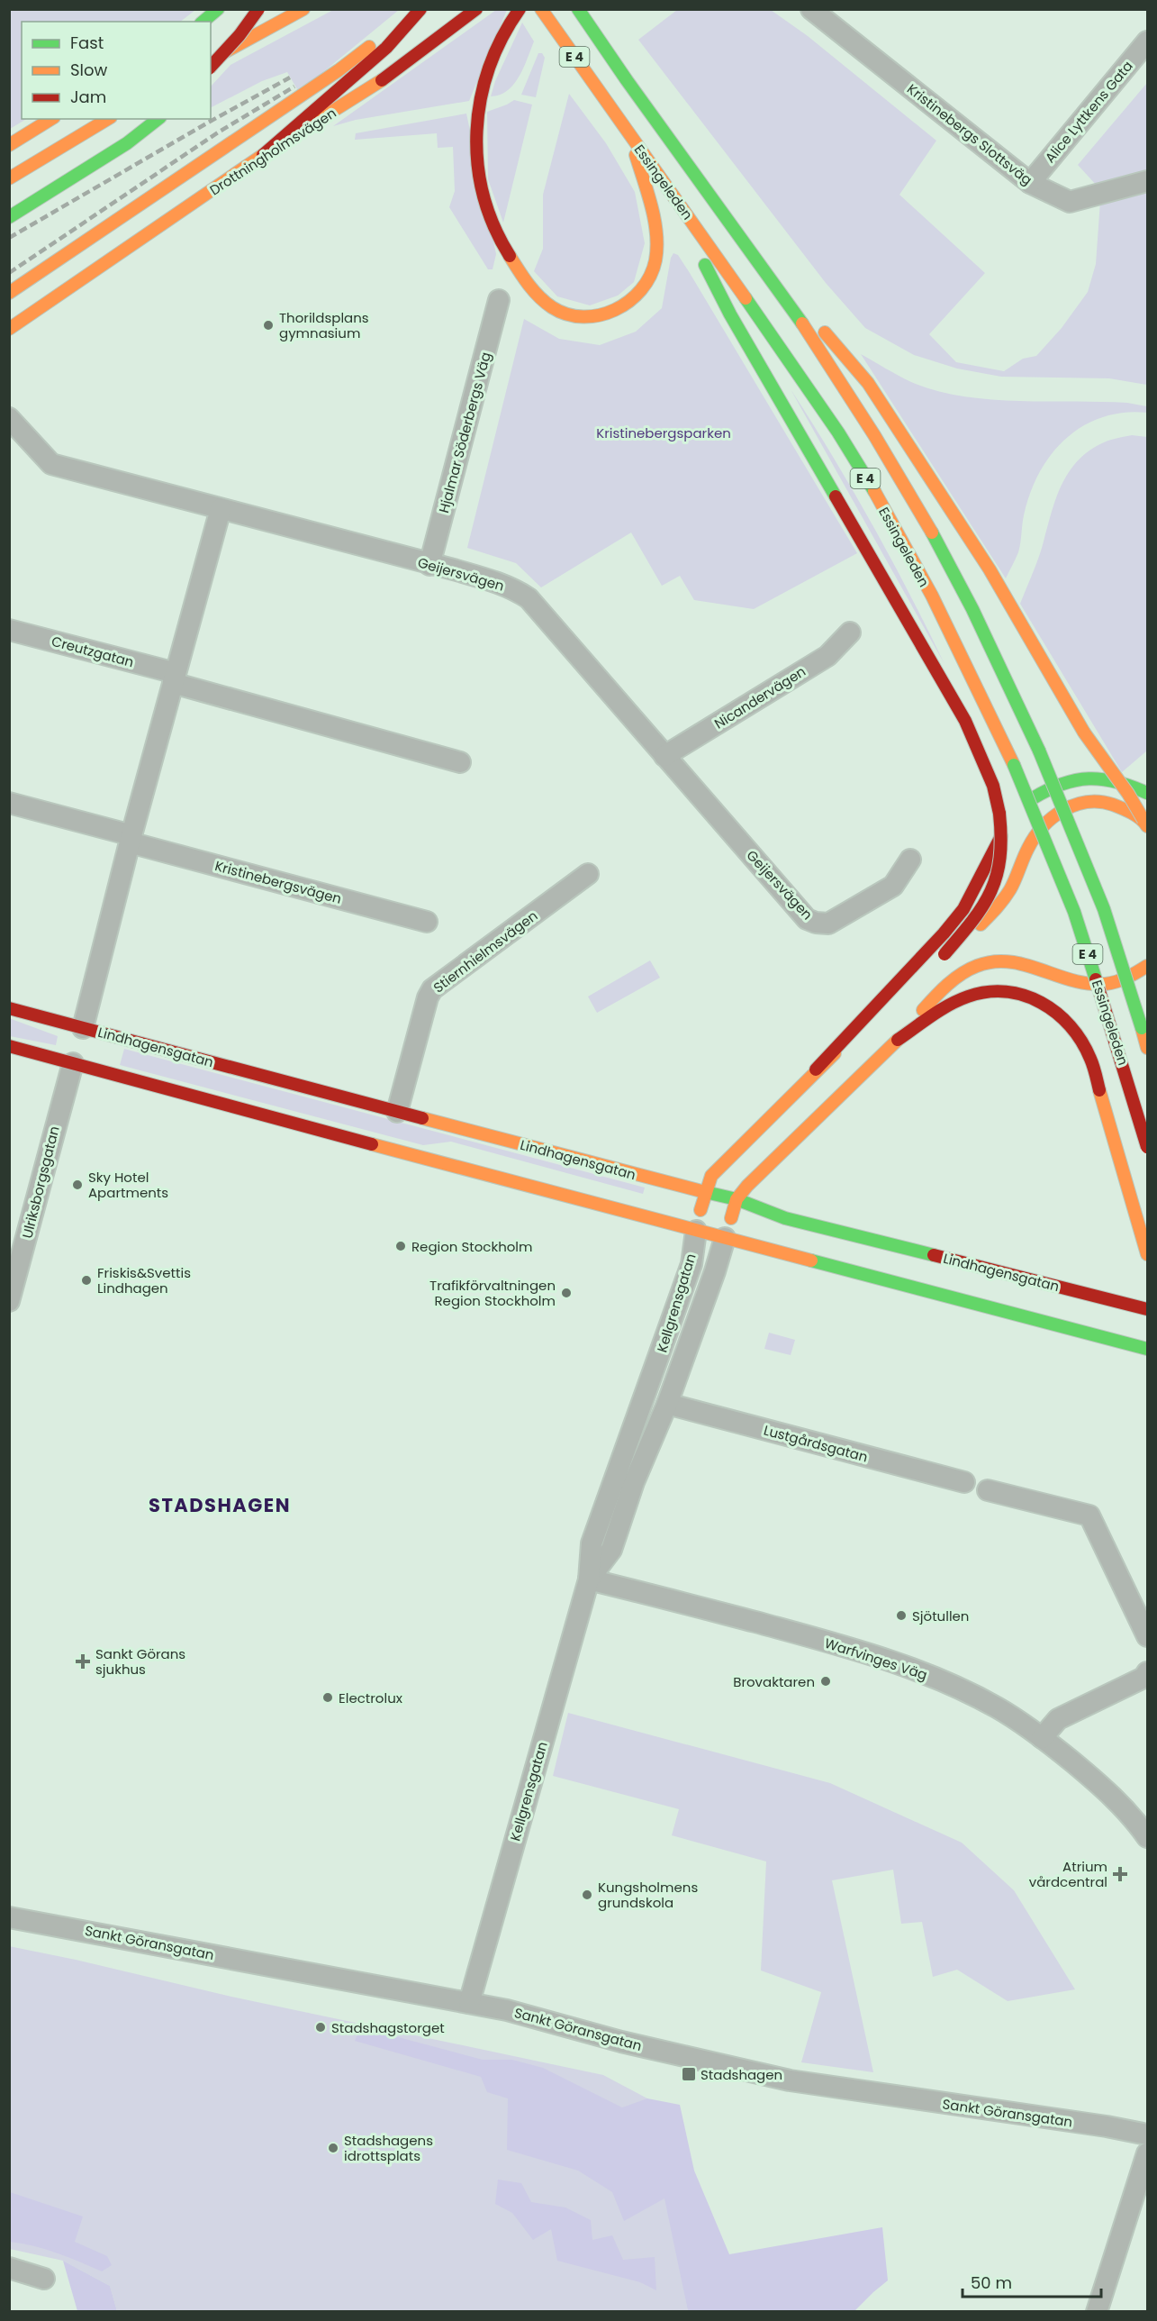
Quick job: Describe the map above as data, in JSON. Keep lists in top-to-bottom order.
{
  "streets": {
    "main road": [
      "E 4",
      "Drottningholmsvägen",
      "Essingeleden",
      "Lindhagensgatan",
      "Kellgrensgatan"
    ],
    "street": [
      "Alice Lyttkens Gata",
      "Kristinebergs Slottsväg",
      "Hjalmar Söderbergs Väg",
      "Geijersvägen",
      "Creutzgatan",
      "Nicandervägen",
      "Kristinebergsvägen",
      "Stiernhielmsvägen",
      "Ulriksborgsgatan",
      "Lustgårdsgatan",
      "Warfvinges Väg",
      "Sankt Göransgatan"
    ]
  },
  "crossings": [
    ["Alice Lyttkens Gata", "Kristinebergs Slottsväg"],
    ["Hjalmar Söderbergs Väg", "Geijersvägen"],
    ["Geijersvägen", "Nicandervägen"],
    ["Stiernhielmsvägen", "Lindhagensgatan"],
    ["Lindhagensgatan", "Kellgrensgatan"],
    ["Kellgrensgatan", "Lustgårdsgatan"],
    ["Kellgrensgatan", "Warfvinges Väg"],
    ["Kellgrensgatan", "Sankt Göransgatan"]
  ],
  "districts": ["STADSHAGEN"],
  "parks": ["Kristinebergsparken"],
  "places": {
    "other": [
      "Thorildsplans gymnasium",
      "Sky Hotel Apartments",
      "Region Stockholm",
      "Friskis&Svettis Lindhagen",
      "Trafikförvaltningen Region Stockholm",
      "Sjötullen",
      "Brovaktaren",
      "Electrolux",
      "Kungsholmens grundskola",
      "Stadshagstorget",
      "Stadshagens idrottsplats"
    ],
    "health": ["Sankt Görans sjukhus", "Atrium vårdcentral"],
    "transit": ["Stadshagen"]
  },
  "legend": ["Fast", "Slow", "Jam"],
  "scale_bar": "50 m"
}
